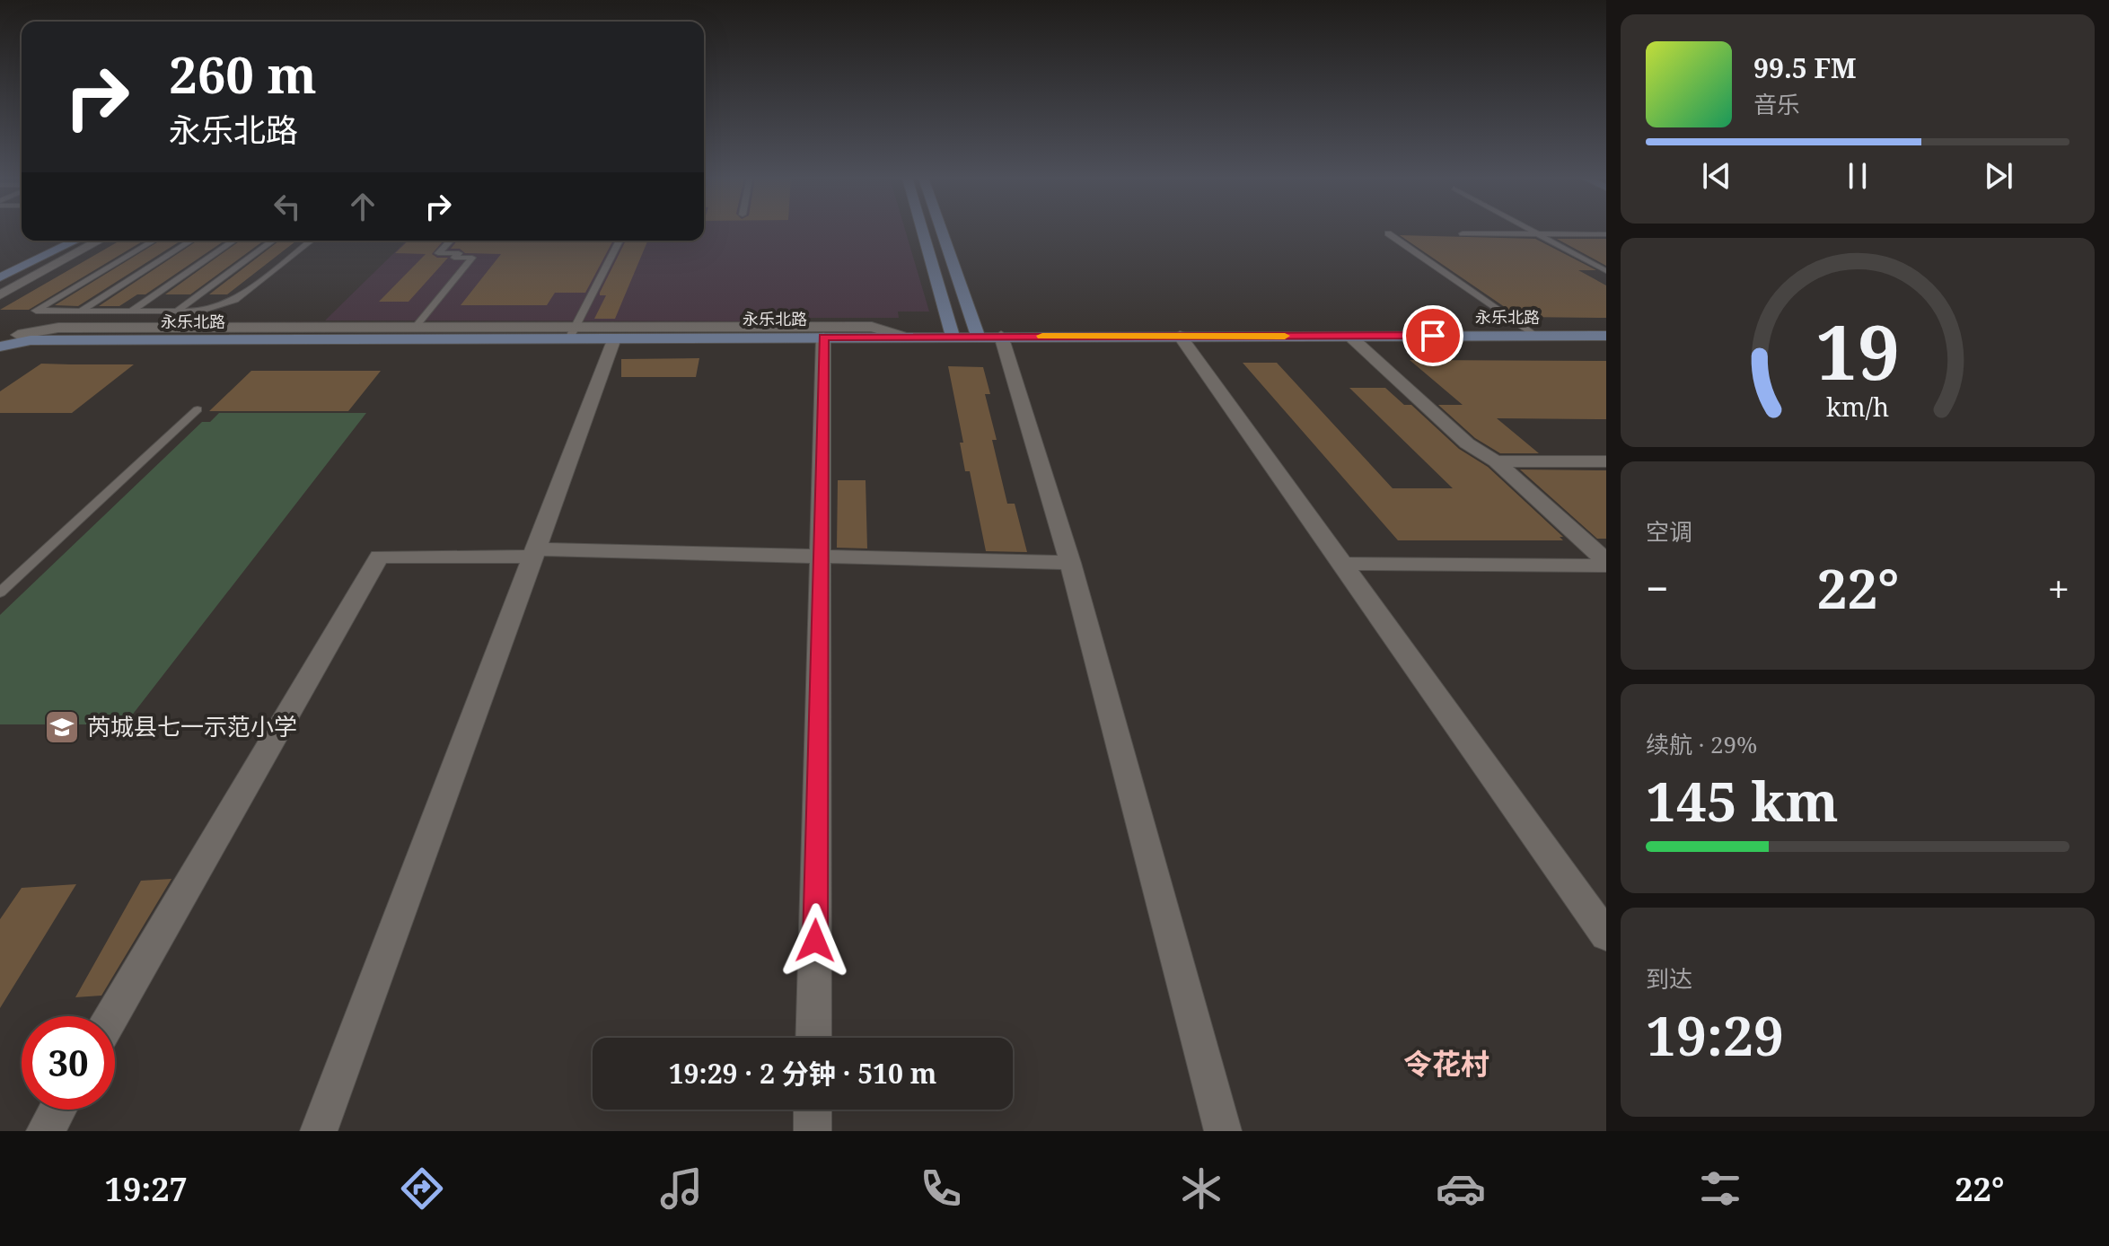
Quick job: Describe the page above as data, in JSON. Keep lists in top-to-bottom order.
{
  "streets": {
    "main road": ["永乐北路"]
  },
  "districts": ["令花村"],
  "places": {
    "school or university": ["芮城县七一示范小学"]
  },
  "page": {
    "turn": ["260 m", "永乐北路"],
    "song": ["99.5 FM", "音乐"],
    "tile": [
      "空调",
      ["续航 · 29%", "145 km"],
      ["到达", "19:29"]
    ],
    "heat": ["−", "22°", "+"],
    "limit": "30",
    "trip": "19:29 · 2 分钟 · 510 m",
    "tabs": ["19:27", "22°"],
    "gauge": ["19", "km/h"]
  }
}
